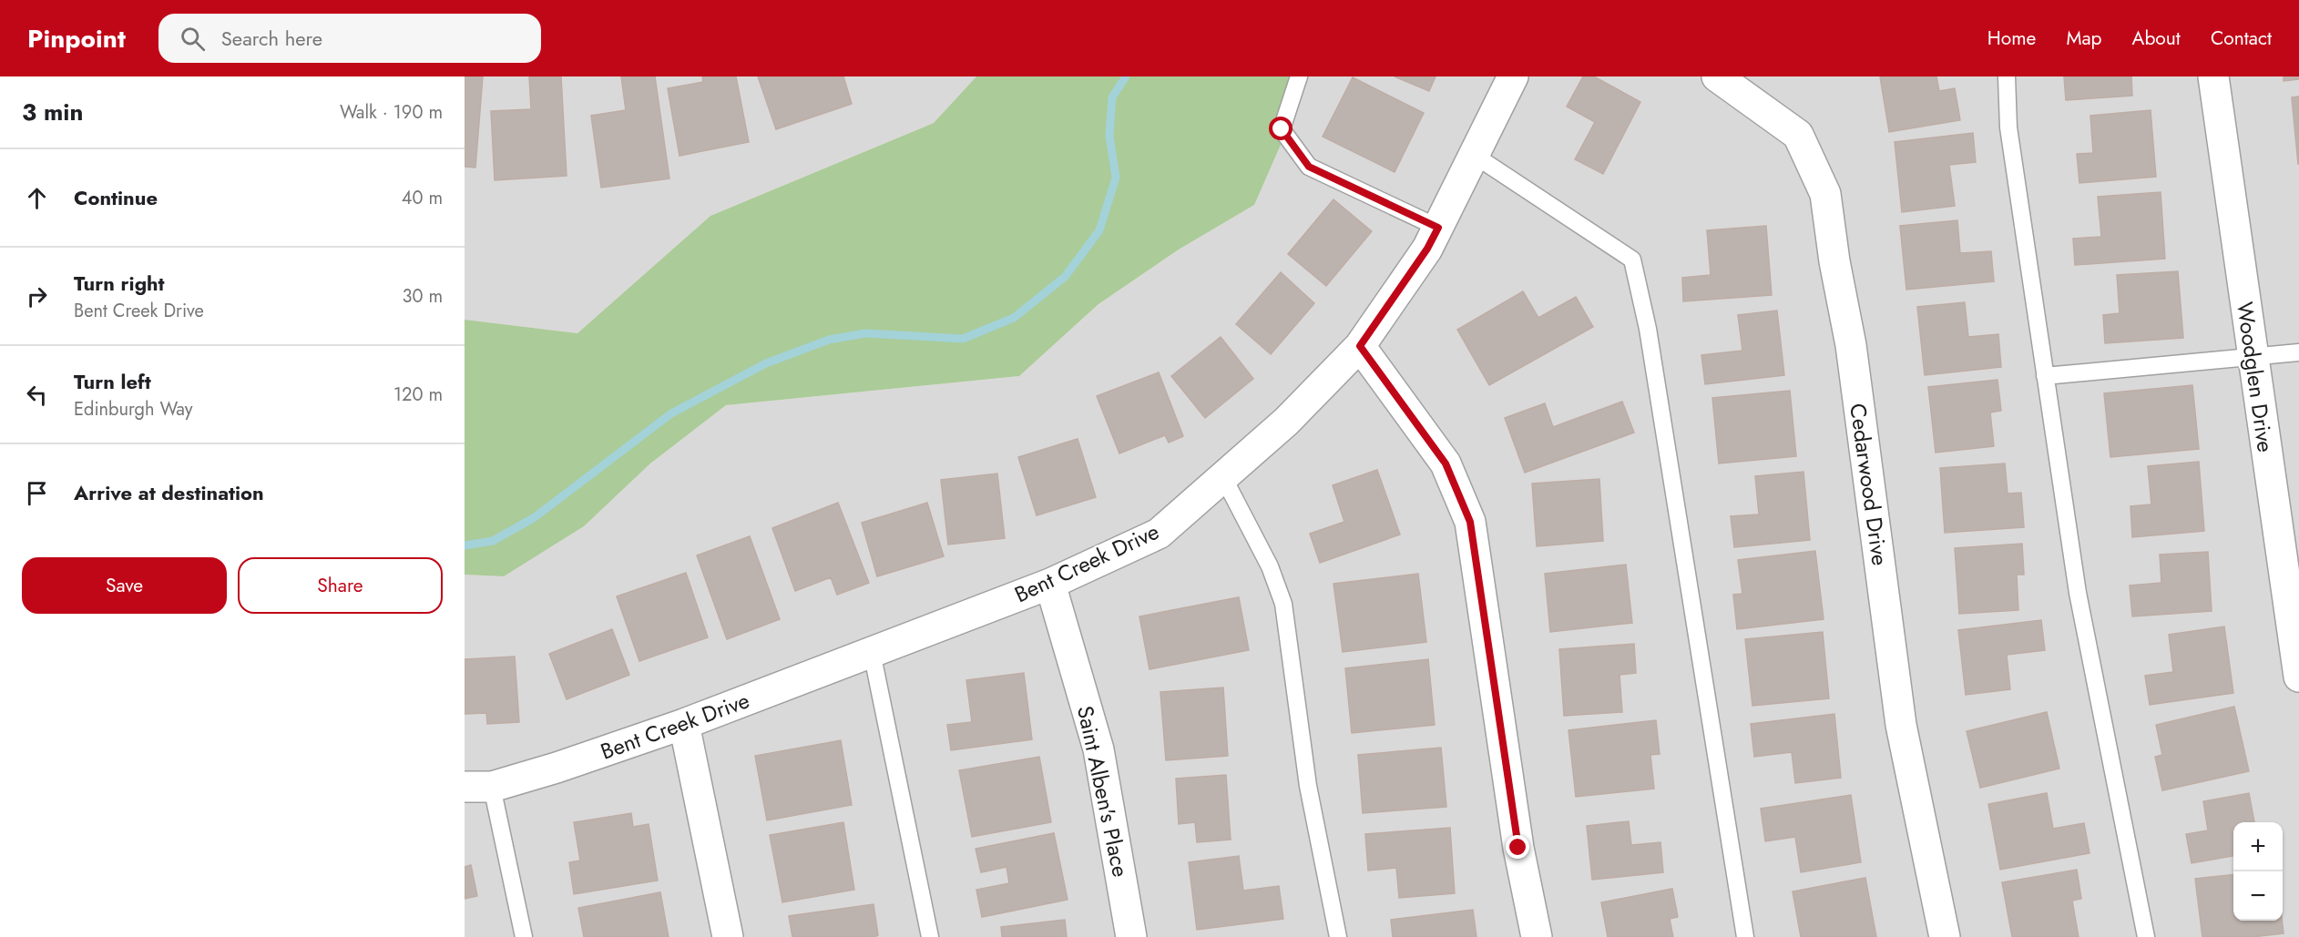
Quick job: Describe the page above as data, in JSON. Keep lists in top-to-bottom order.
{
  "streets": {
    "street": [
      "Woodglen Drive",
      "Cedarwood Drive",
      "Bent Creek Drive",
      "Saint Alben's Place"
    ]
  },
  "crossings": [
    ["Bent Creek Drive", "Saint Alben's Place"]
  ],
  "page": {
    "header": "Pinpoint",
    "search": "Search here",
    "nav": [
      "Home",
      "Map",
      "About",
      "Contact"
    ],
    "heading": ["3 min", "Walk · 190 m"],
    "list": [
      ["Continue", "40 m"],
      ["Turn right", "Bent Creek Drive", "30 m"],
      ["Turn left", "Edinburgh Way", "120 m"],
      "Arrive at destination"
    ],
    "buttons": ["Save", "Share"],
    "map_buttons": ["+", "−"]
  }
}
